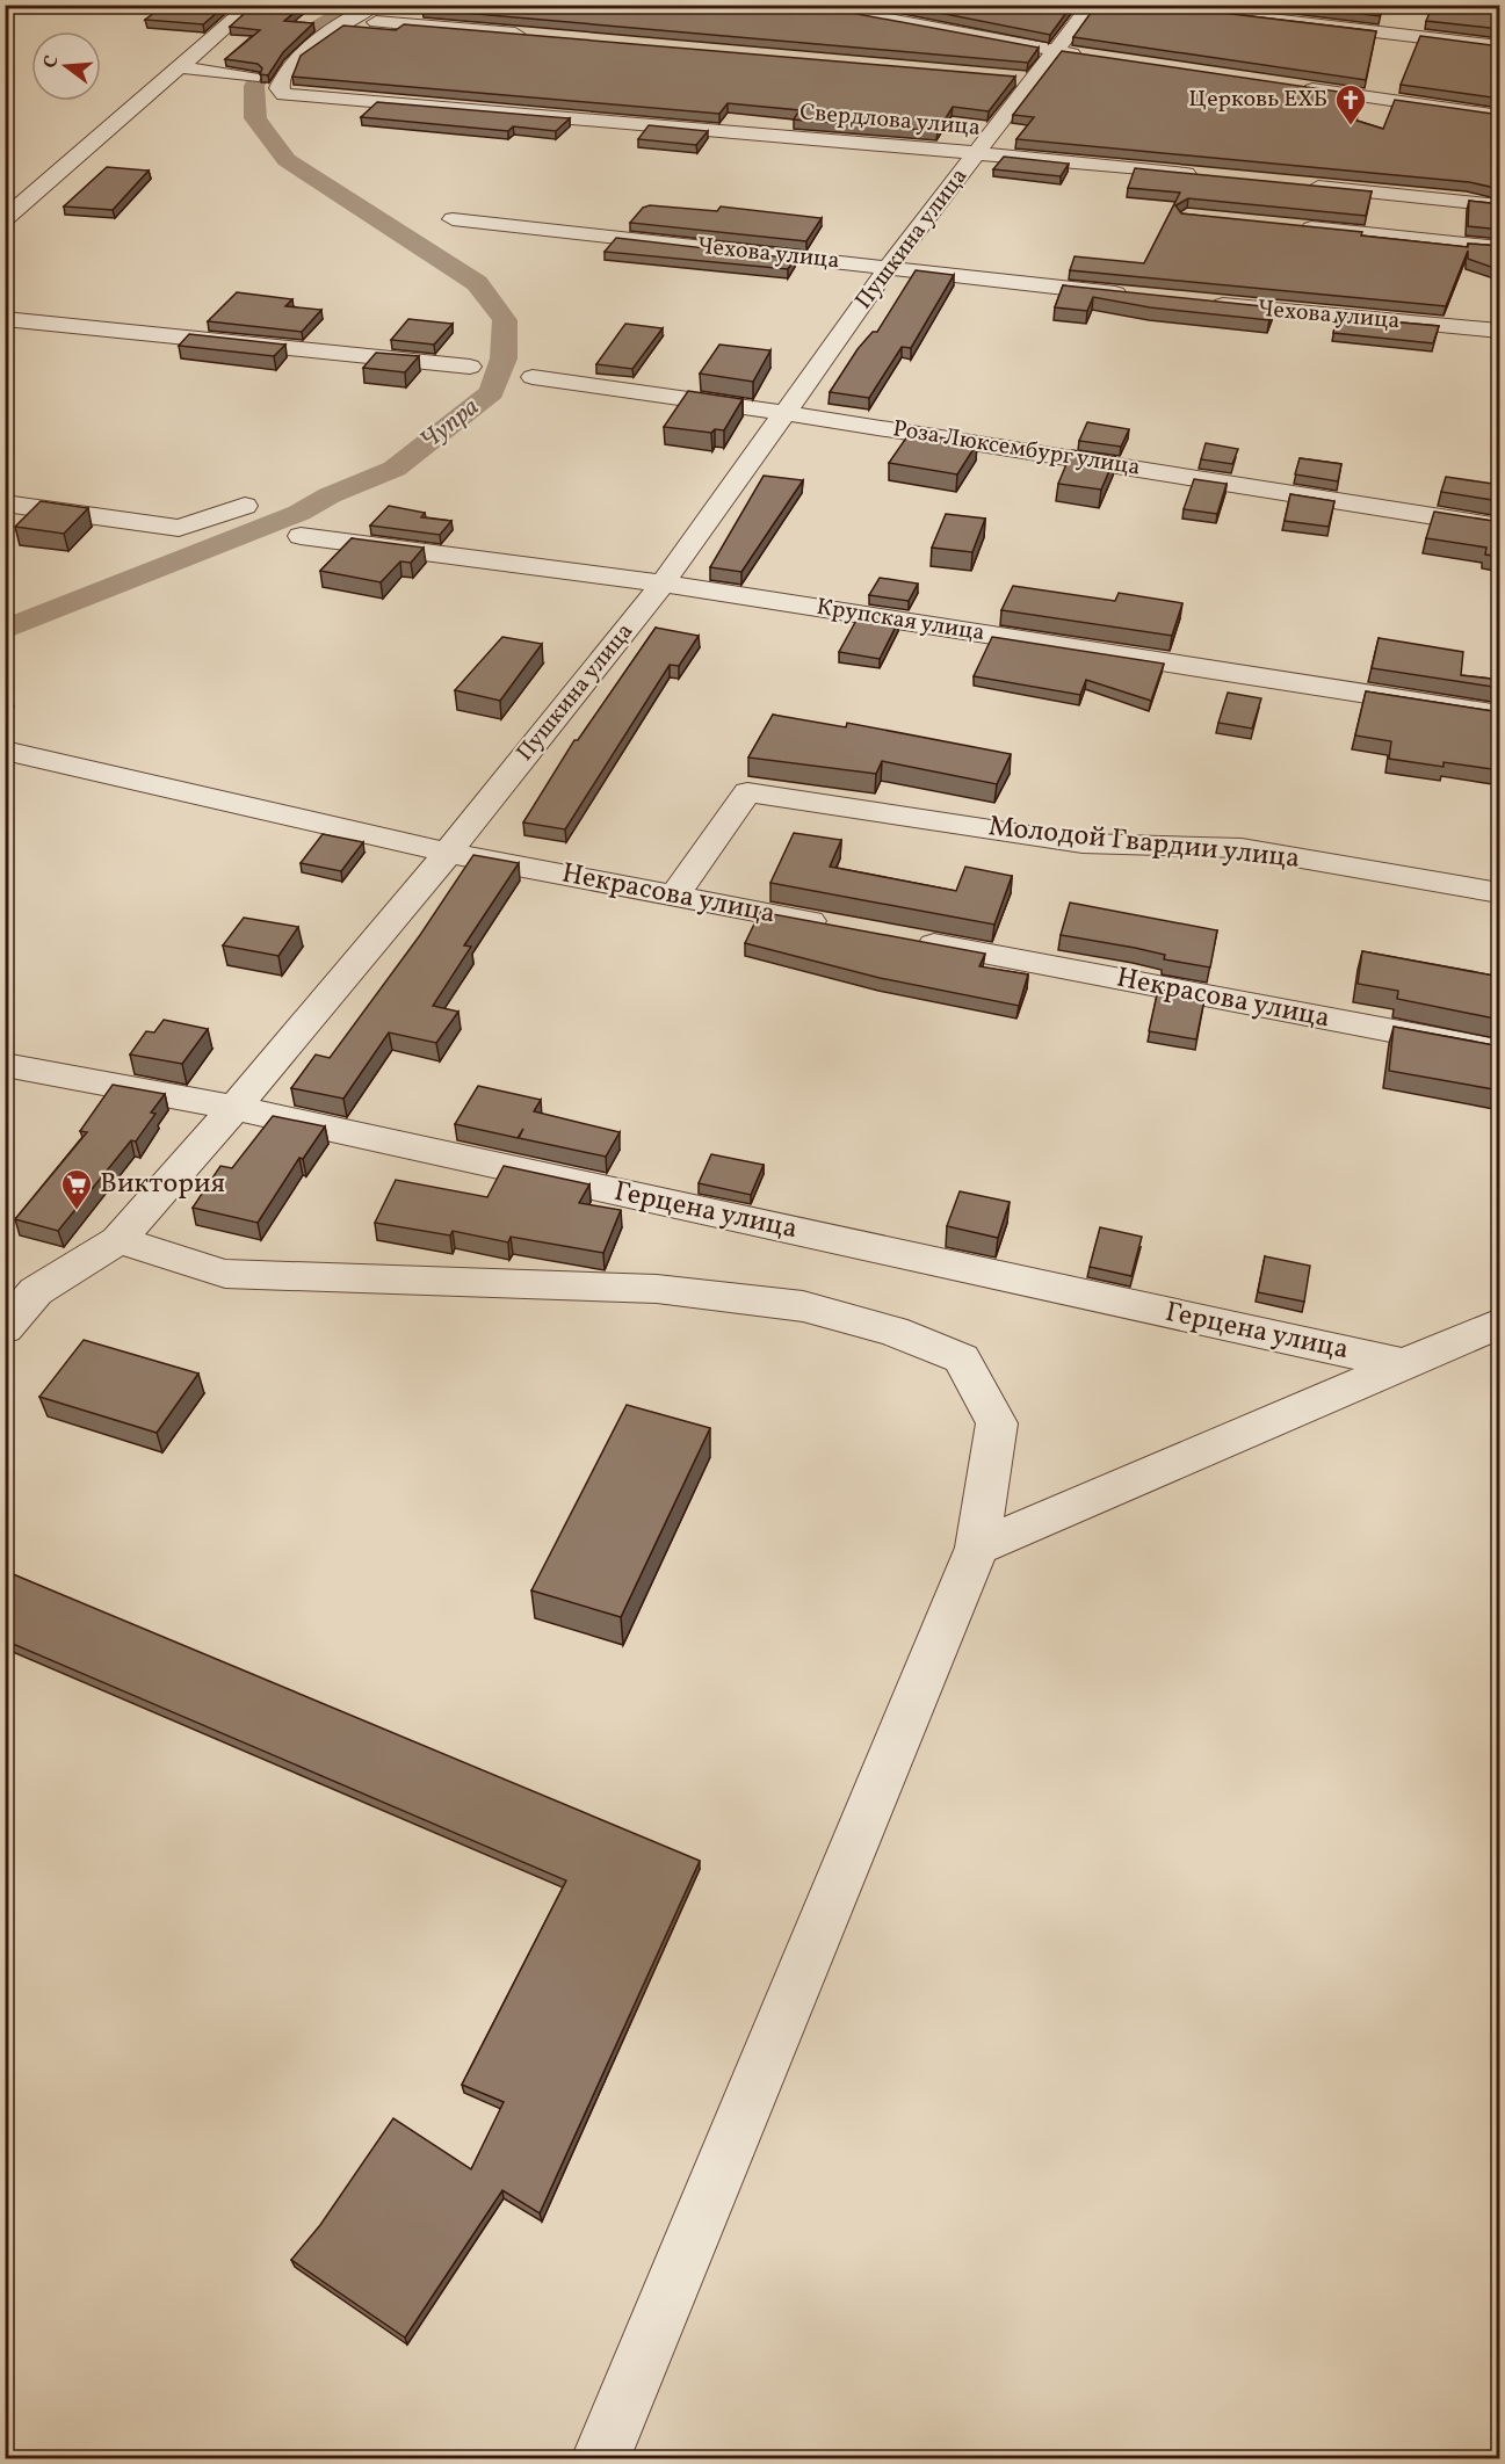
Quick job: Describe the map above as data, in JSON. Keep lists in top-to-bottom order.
{
  "streets": {
    "street": [
      "Свердлова улица",
      "Пушкина улица",
      "Чехова улица",
      "Роза Люксембург улица",
      "Крупская улица",
      "Молодой Гвардии улица",
      "Некрасова улица",
      "Герцена улица"
    ]
  },
  "crossings": [
    ["Свердлова улица", "Пушкина улица"],
    ["Пушкина улица", "Чехова улица"],
    ["Пушкина улица", "Роза Люксембург улица"],
    ["Пушкина улица", "Крупская улица"],
    ["Пушкина улица", "Некрасова улица"],
    ["Пушкина улица", "Герцена улица"],
    ["Молодой Гвардии улица", "Некрасова улица"]
  ],
  "water": ["Чупра"],
  "places": {
    "church": ["Церковь ЕХБ"],
    "supermarket": ["Виктория"]
  },
  "north": "left"
}
